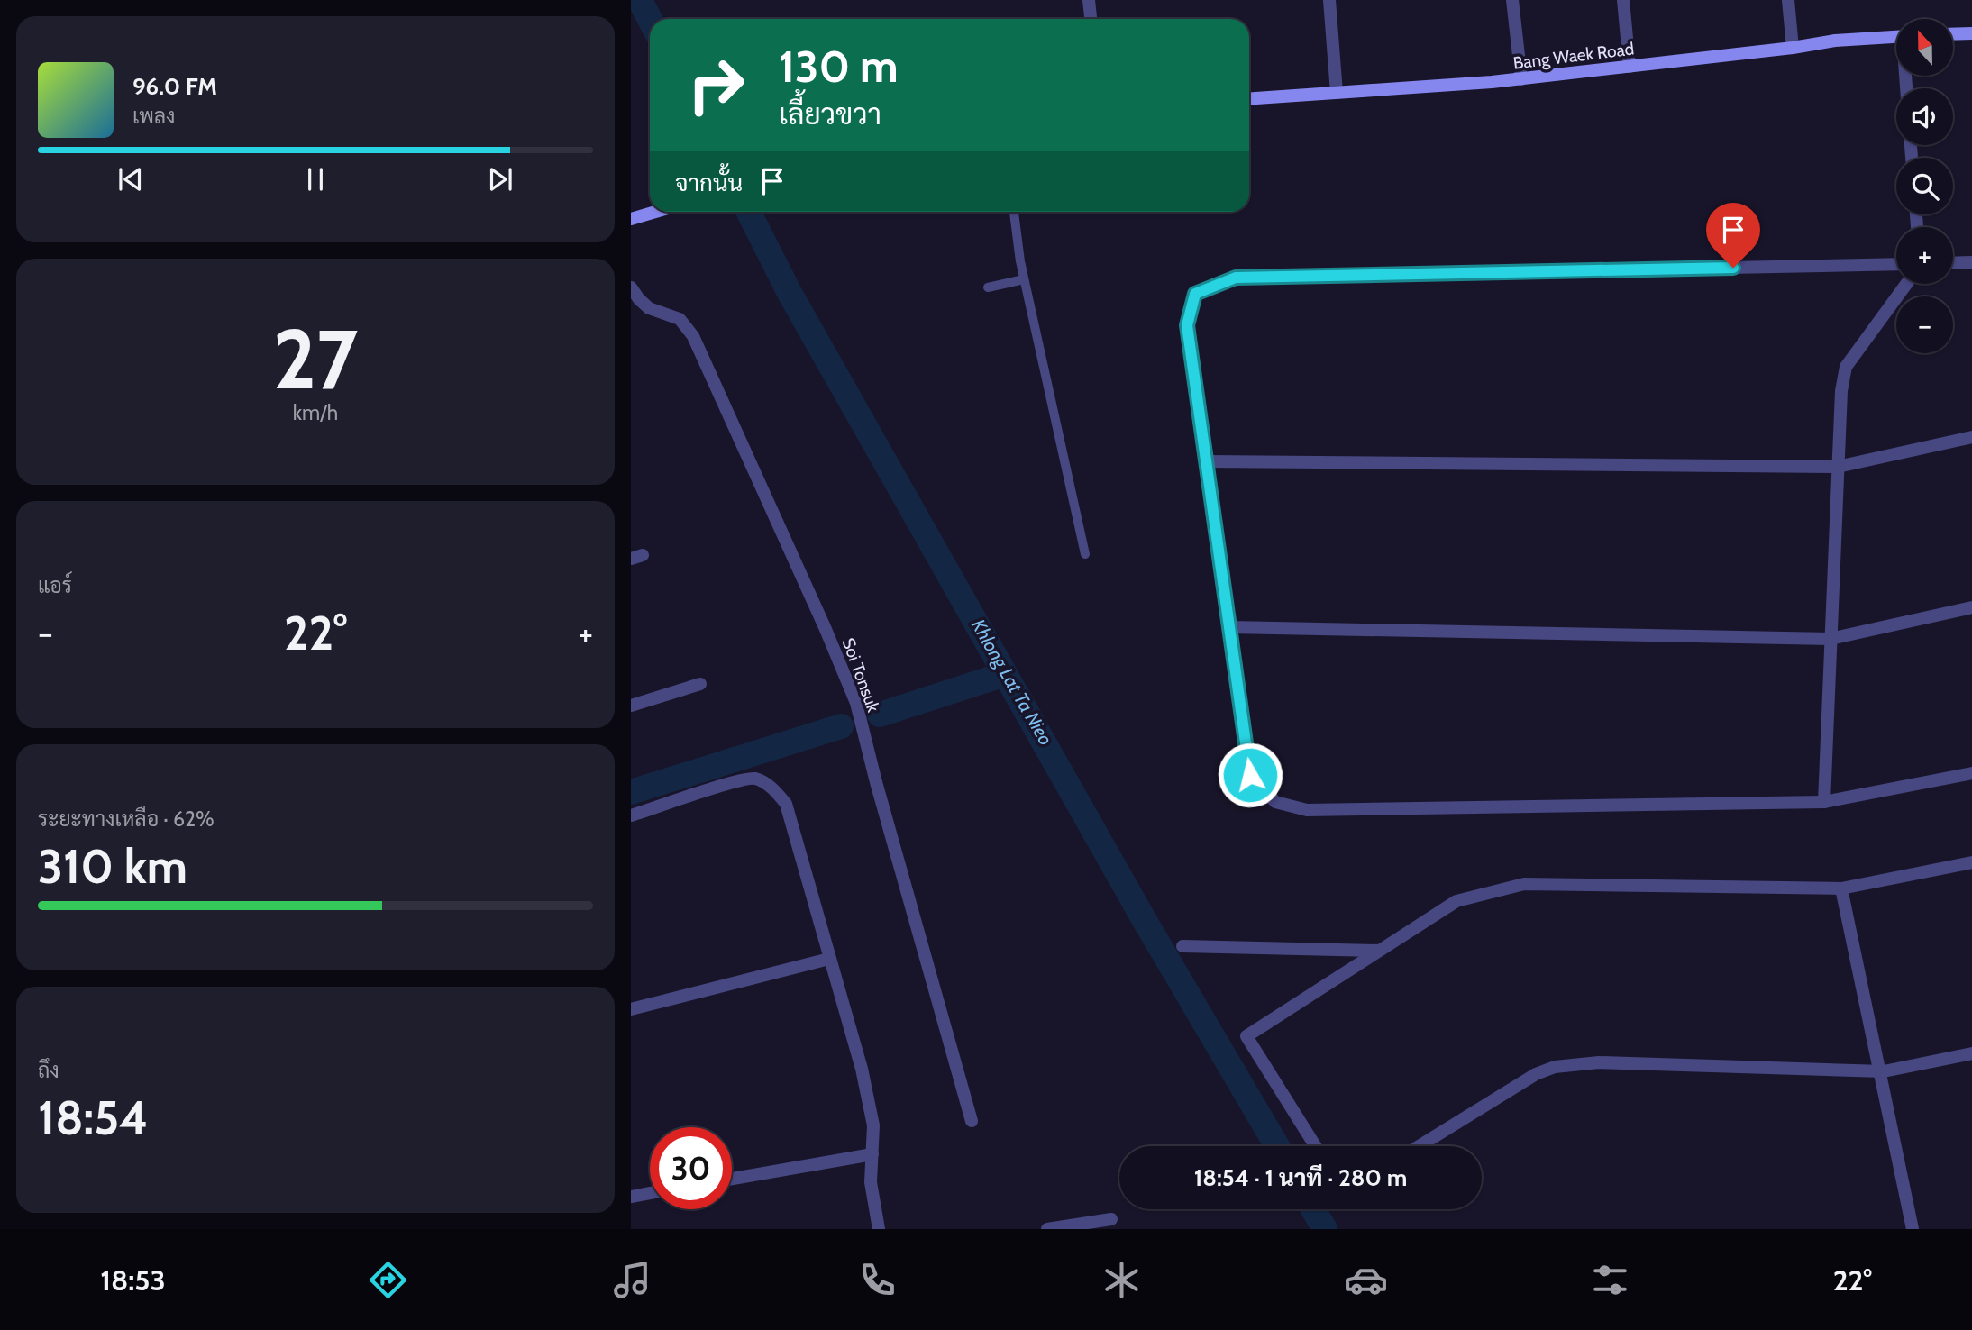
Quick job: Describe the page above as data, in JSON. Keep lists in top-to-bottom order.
{
  "streets": {
    "main road": ["Bang Waek Road"],
    "street": ["Soi Tonsuk"]
  },
  "water": ["Khlong Lat Ta Nieo"],
  "north": "top",
  "page": {
    "map_buttons": ["+", "−"],
    "turn": ["130 m", "เลี้ยวขวา"],
    "song": ["96.0 FM", "เพลง"],
    "then": "จากนั้น",
    "tile": [
      ["27", "km/h"],
      "แอร์",
      ["ระยะทางเหลือ · 62%", "310 km"],
      ["ถึง", "18:54"]
    ],
    "heat": ["−", "22°", "+"],
    "limit": "30",
    "trip": "18:54 · 1 นาที · 280 m",
    "tabs": ["18:53", "22°"]
  }
}
